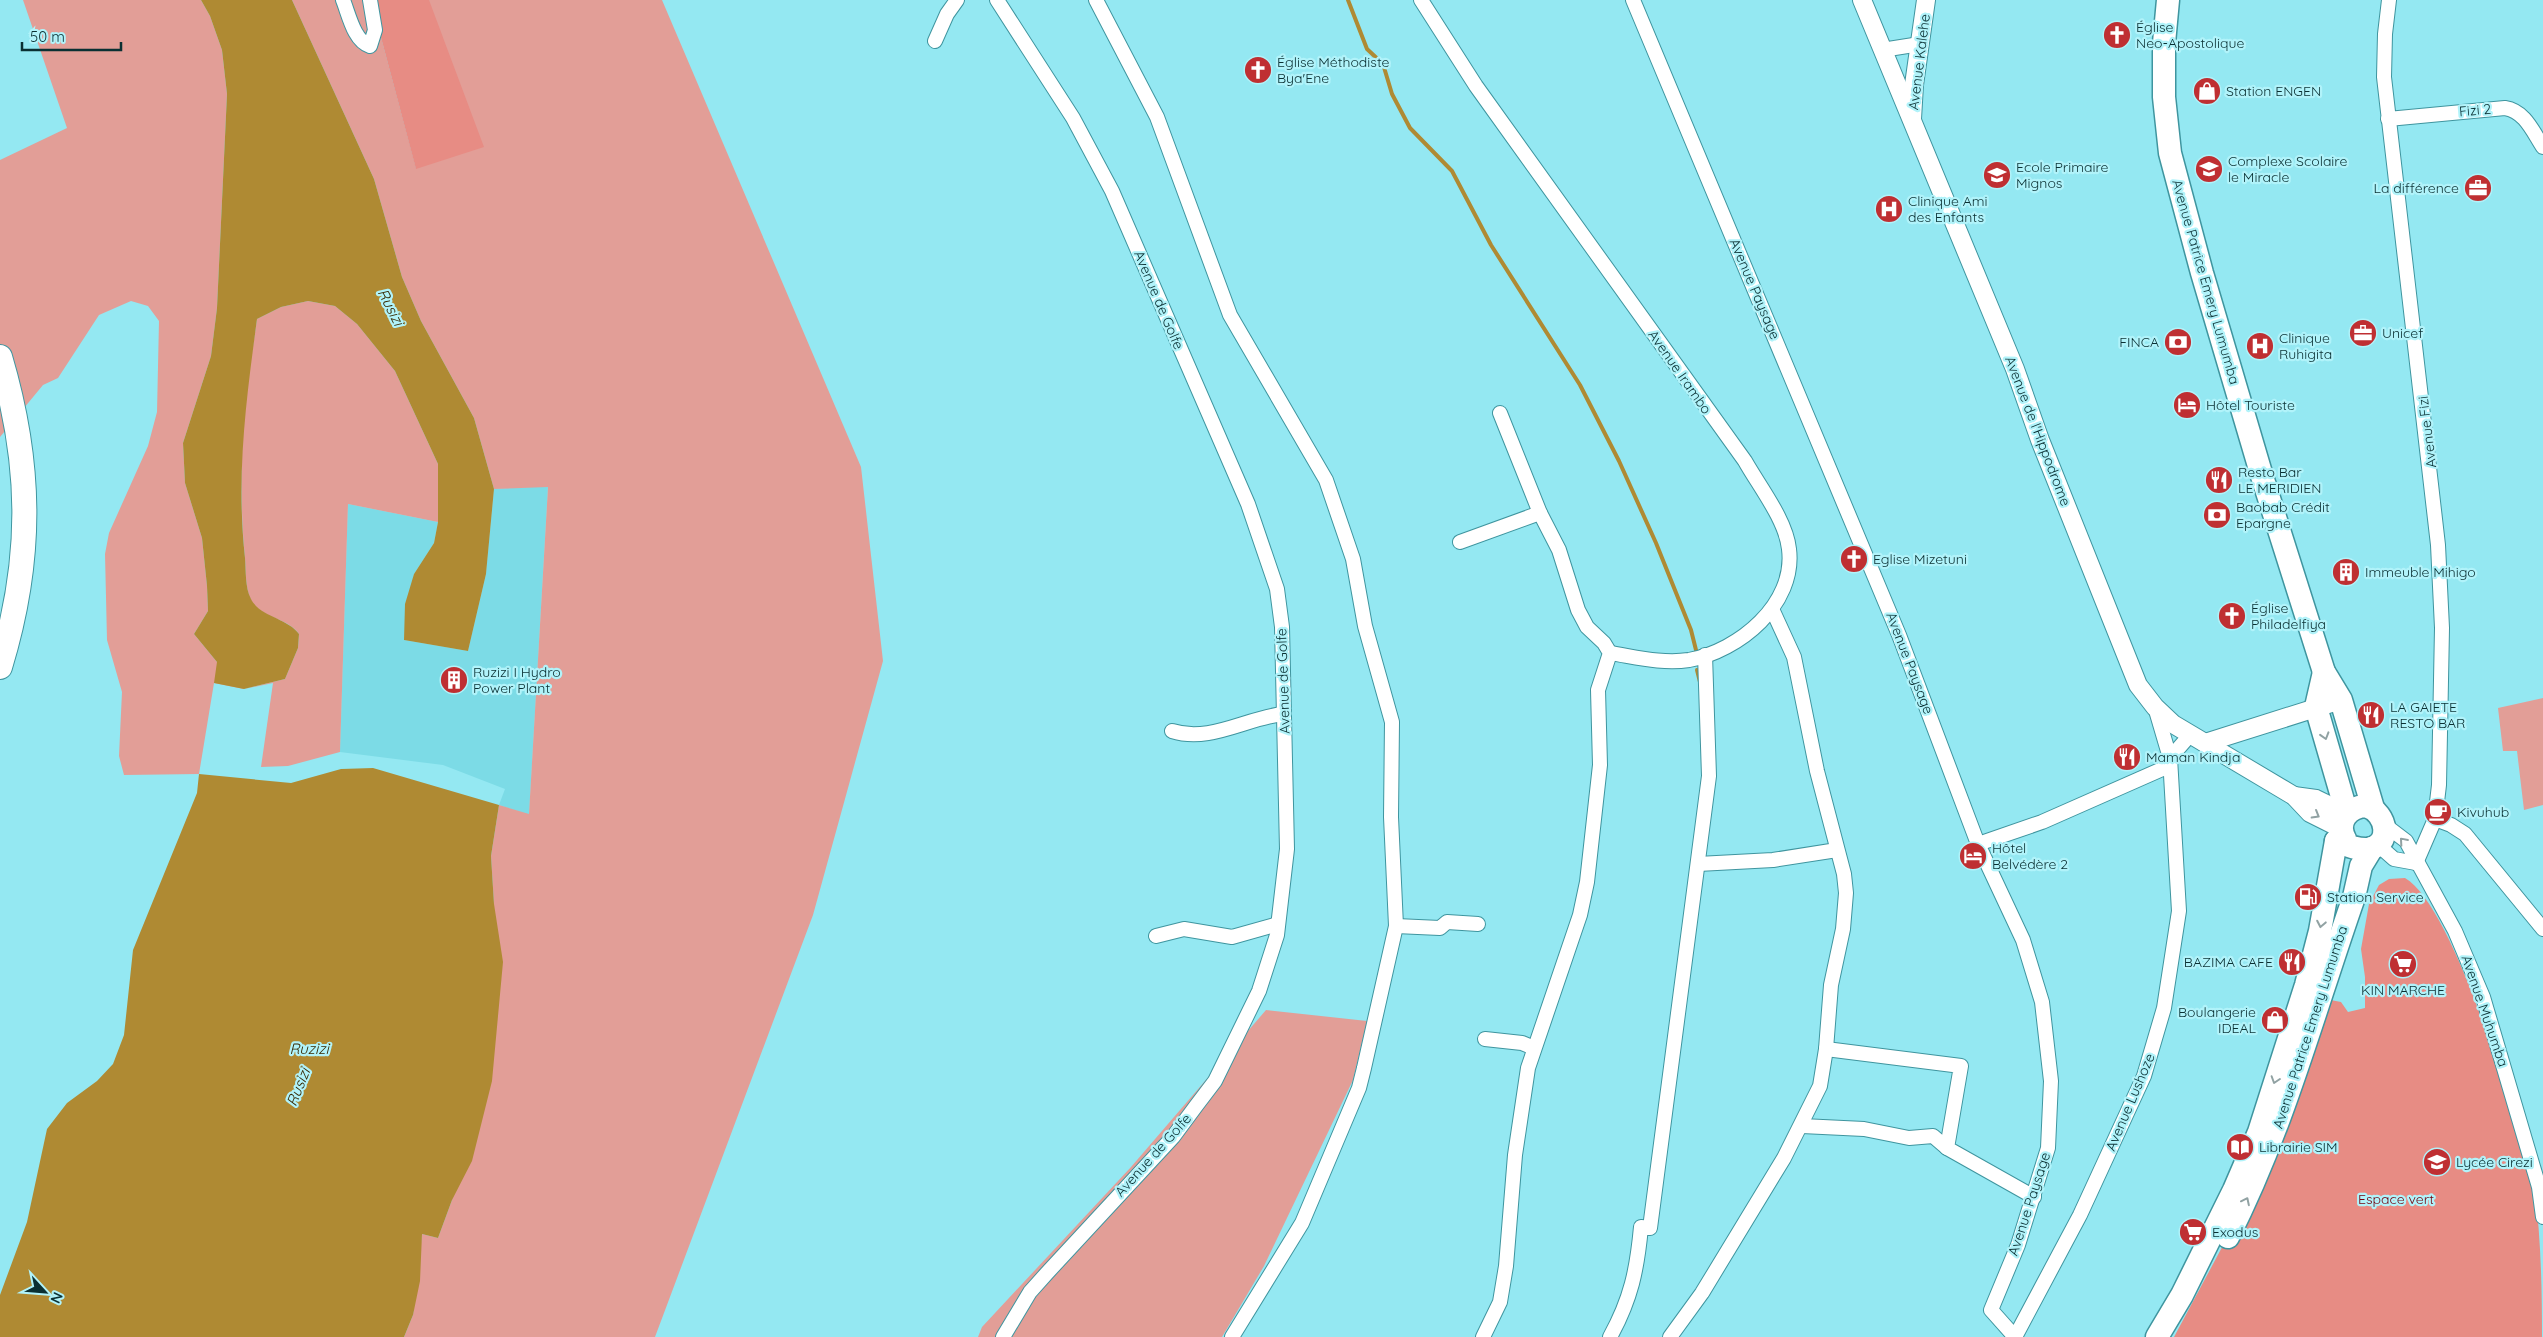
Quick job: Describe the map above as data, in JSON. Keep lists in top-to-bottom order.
{
  "streets": {
    "main road": ["Avenue Patrice Emery Lumumba"],
    "street": [
      "Avenue Kalehe",
      "Fizi 2",
      "Avenue Paysage",
      "Avenue de Golfe",
      "Avenue Irambo",
      "Avenue de l'Hippodrome",
      "Avenue Fizi",
      "Avenue Muhumba",
      "Avenue Lushoze"
    ]
  },
  "crossings": [
    ["Avenue Kalehe", "Avenue de l'Hippodrome"],
    ["Fizi 2", "Avenue Fizi"],
    ["Avenue Patrice Emery Lumumba", "Avenue de l'Hippodrome"],
    ["Avenue Patrice Emery Lumumba", "Avenue Muhumba"],
    ["Avenue Paysage", "Avenue Lushoze"],
    ["Avenue de l'Hippodrome", "Avenue Lushoze"],
    ["Avenue Fizi", "Avenue Muhumba"]
  ],
  "water": ["Rusizi", "Ruzizi"],
  "parks": ["Espace vert"],
  "places": {
    "church": [
      "Église Neo-Apostolique",
      "Église Méthodiste Bya'Ene",
      "Eglise Mizetuni",
      "Église Philadelfiya"
    ],
    "shop": ["Station ENGEN", "Boulangerie IDEAL"],
    "school or university": ["Complexe Scolaire le Miracle", "Ecole Primaire Mignos", "Lycée Cirezi"],
    "office": ["La différence", "Unicef"],
    "hospital": ["Clinique Ami des Enfants", "Clinique Ruhigita"],
    "bank": ["FINCA", "Baobab Crédit Epargne"],
    "hotel": ["Hôtel Touriste", "Hôtel Belvédère 2"],
    "restaurant": [
      "Resto Bar LE MERIDIEN",
      "LA GAIETE RESTO BAR",
      "Maman Kindja",
      "BAZIMA CAFE"
    ],
    "building": ["Immeuble Mihigo", "Ruzizi I Hydro Power Plant"],
    "cafe": ["Kivuhub"],
    "fuel station": ["Station Service"],
    "supermarket": ["KIN MARCHE", "Exodus"],
    "library": ["Librairie SIM"]
  },
  "scale_bar": "50 m",
  "north": "bottom right"
}
